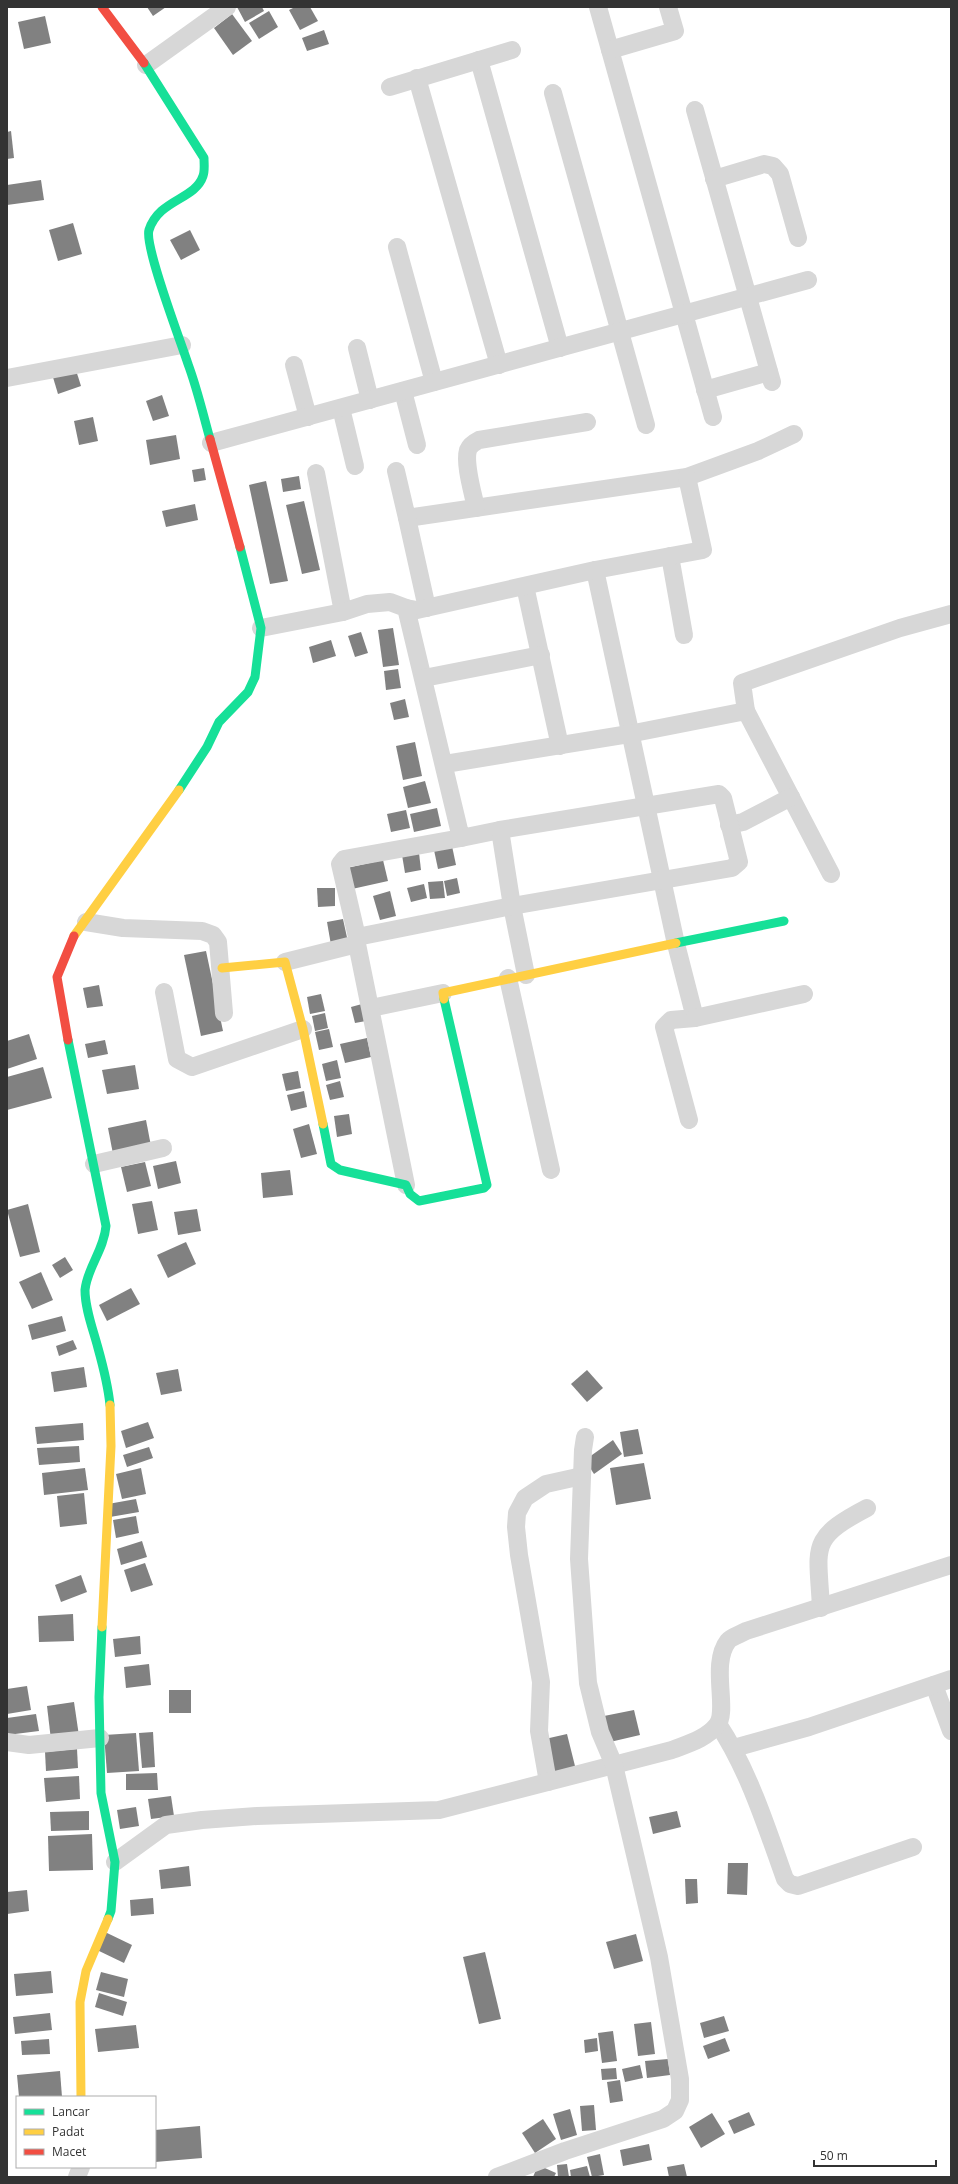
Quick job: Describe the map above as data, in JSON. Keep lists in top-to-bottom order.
{
  "legend": ["Lancar", "Padat", "Macet"],
  "scale_bar": "50 m"
}
